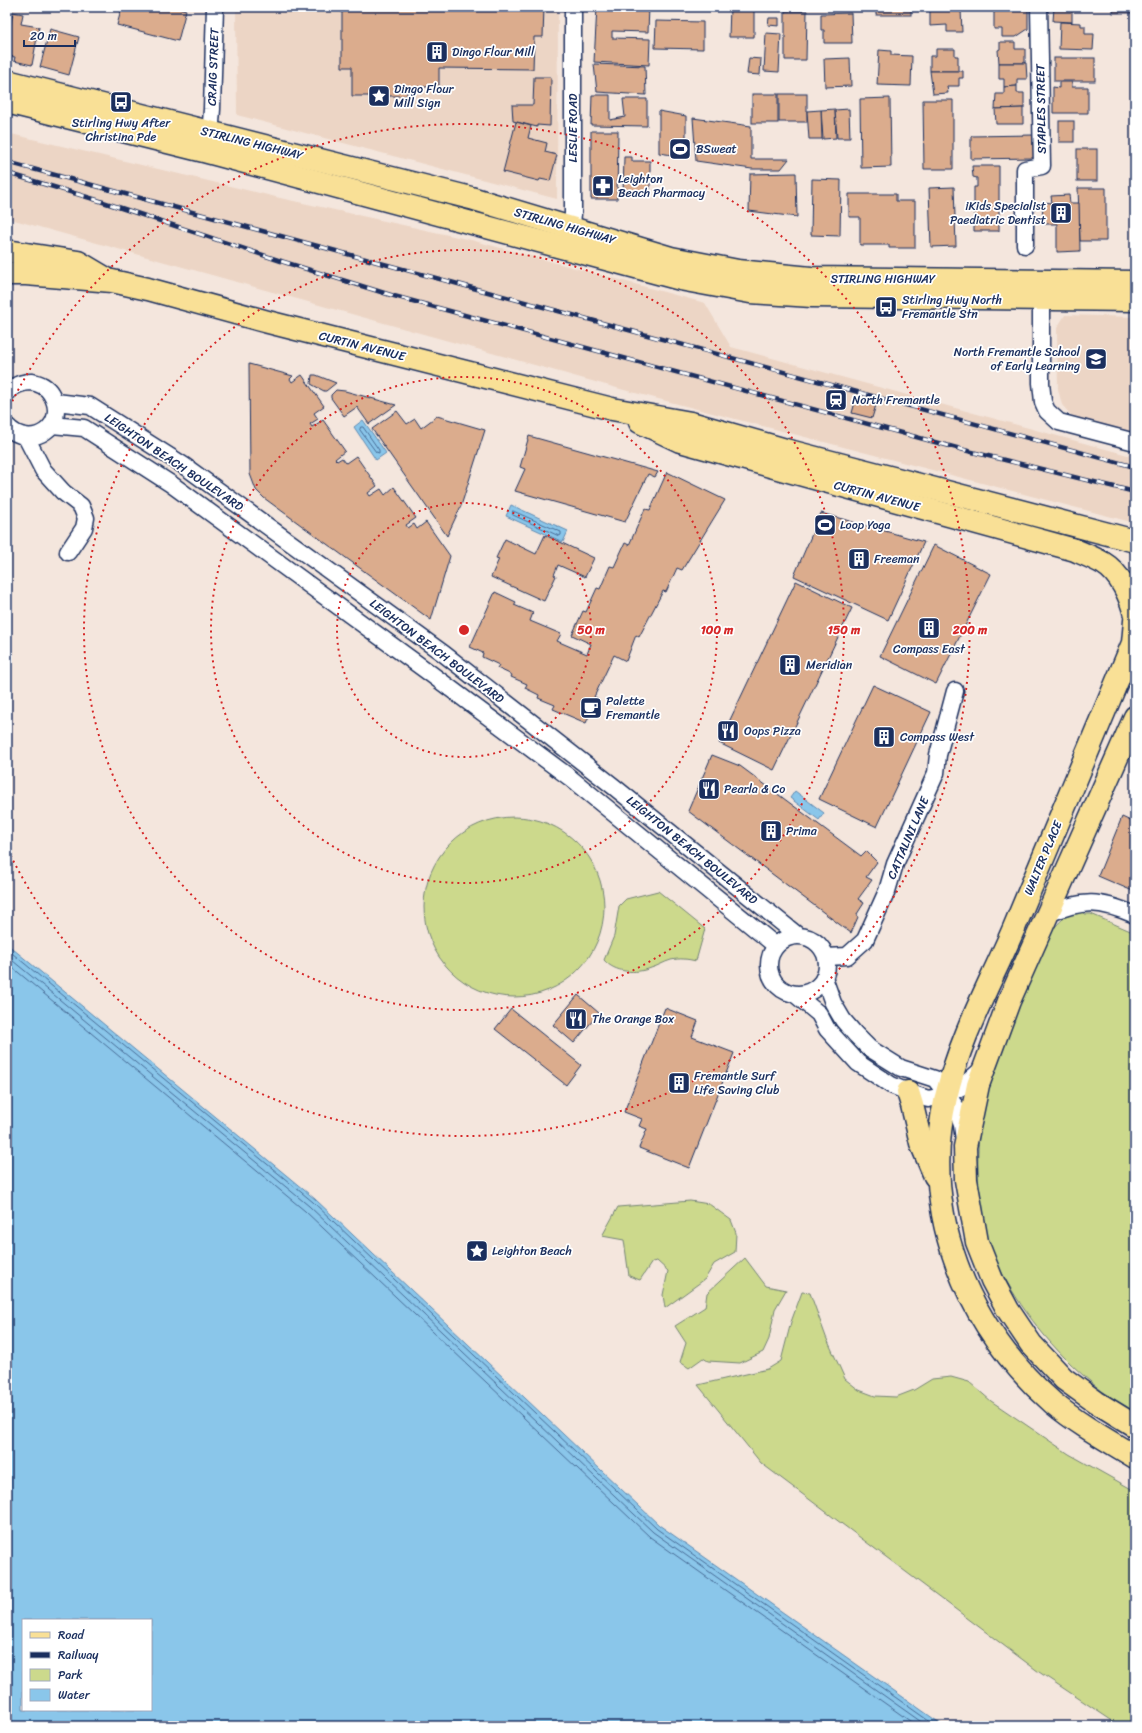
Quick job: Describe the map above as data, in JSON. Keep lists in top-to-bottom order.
{
  "streets": {
    "main road": ["STIRLING HIGHWAY", "CURTIN AVENUE", "WALTER PLACE"],
    "street": [
      "CRAIG STREET",
      "STAPLES STREET",
      "LESLIE ROAD",
      "LEIGHTON BEACH BOULEVARD",
      "CATTALINI LANE"
    ]
  },
  "crossings": [
    ["CRAIG STREET", "STIRLING HIGHWAY"],
    ["LESLIE ROAD", "STIRLING HIGHWAY"],
    ["LEIGHTON BEACH BOULEVARD", "CATTALINI LANE"]
  ],
  "places": {
    "building": [
      "Dingo Flour Mill",
      "iKids Specialist Paediatric Dentist",
      "Freeman",
      "Compass East",
      "Meridian",
      "Compass West",
      "Prima",
      "Fremantle Surf Life Saving Club"
    ],
    "place": ["Dingo Flour Mill Sign", "Leighton Beach"],
    "bus stop": ["Stirling Hwy After Christina Pde", "Stirling Hwy North Fremantle Stn"],
    "sports": ["BSweat", "Loop Yoga"],
    "pharmacy": ["Leighton Beach Pharmacy"],
    "school or university": ["North Fremantle School of Early Learning"],
    "station": ["North Fremantle"],
    "cafe": ["Palette Fremantle"],
    "restaurant": ["Oops Pizza", "Pearla & Co", "The Orange Box"]
  },
  "legend": [
    "Road",
    "Railway",
    "Park",
    "Water"
  ],
  "scale_bar": "20 m",
  "rings": [
    "50 m",
    "100 m",
    "150 m",
    "200 m"
  ]
}
